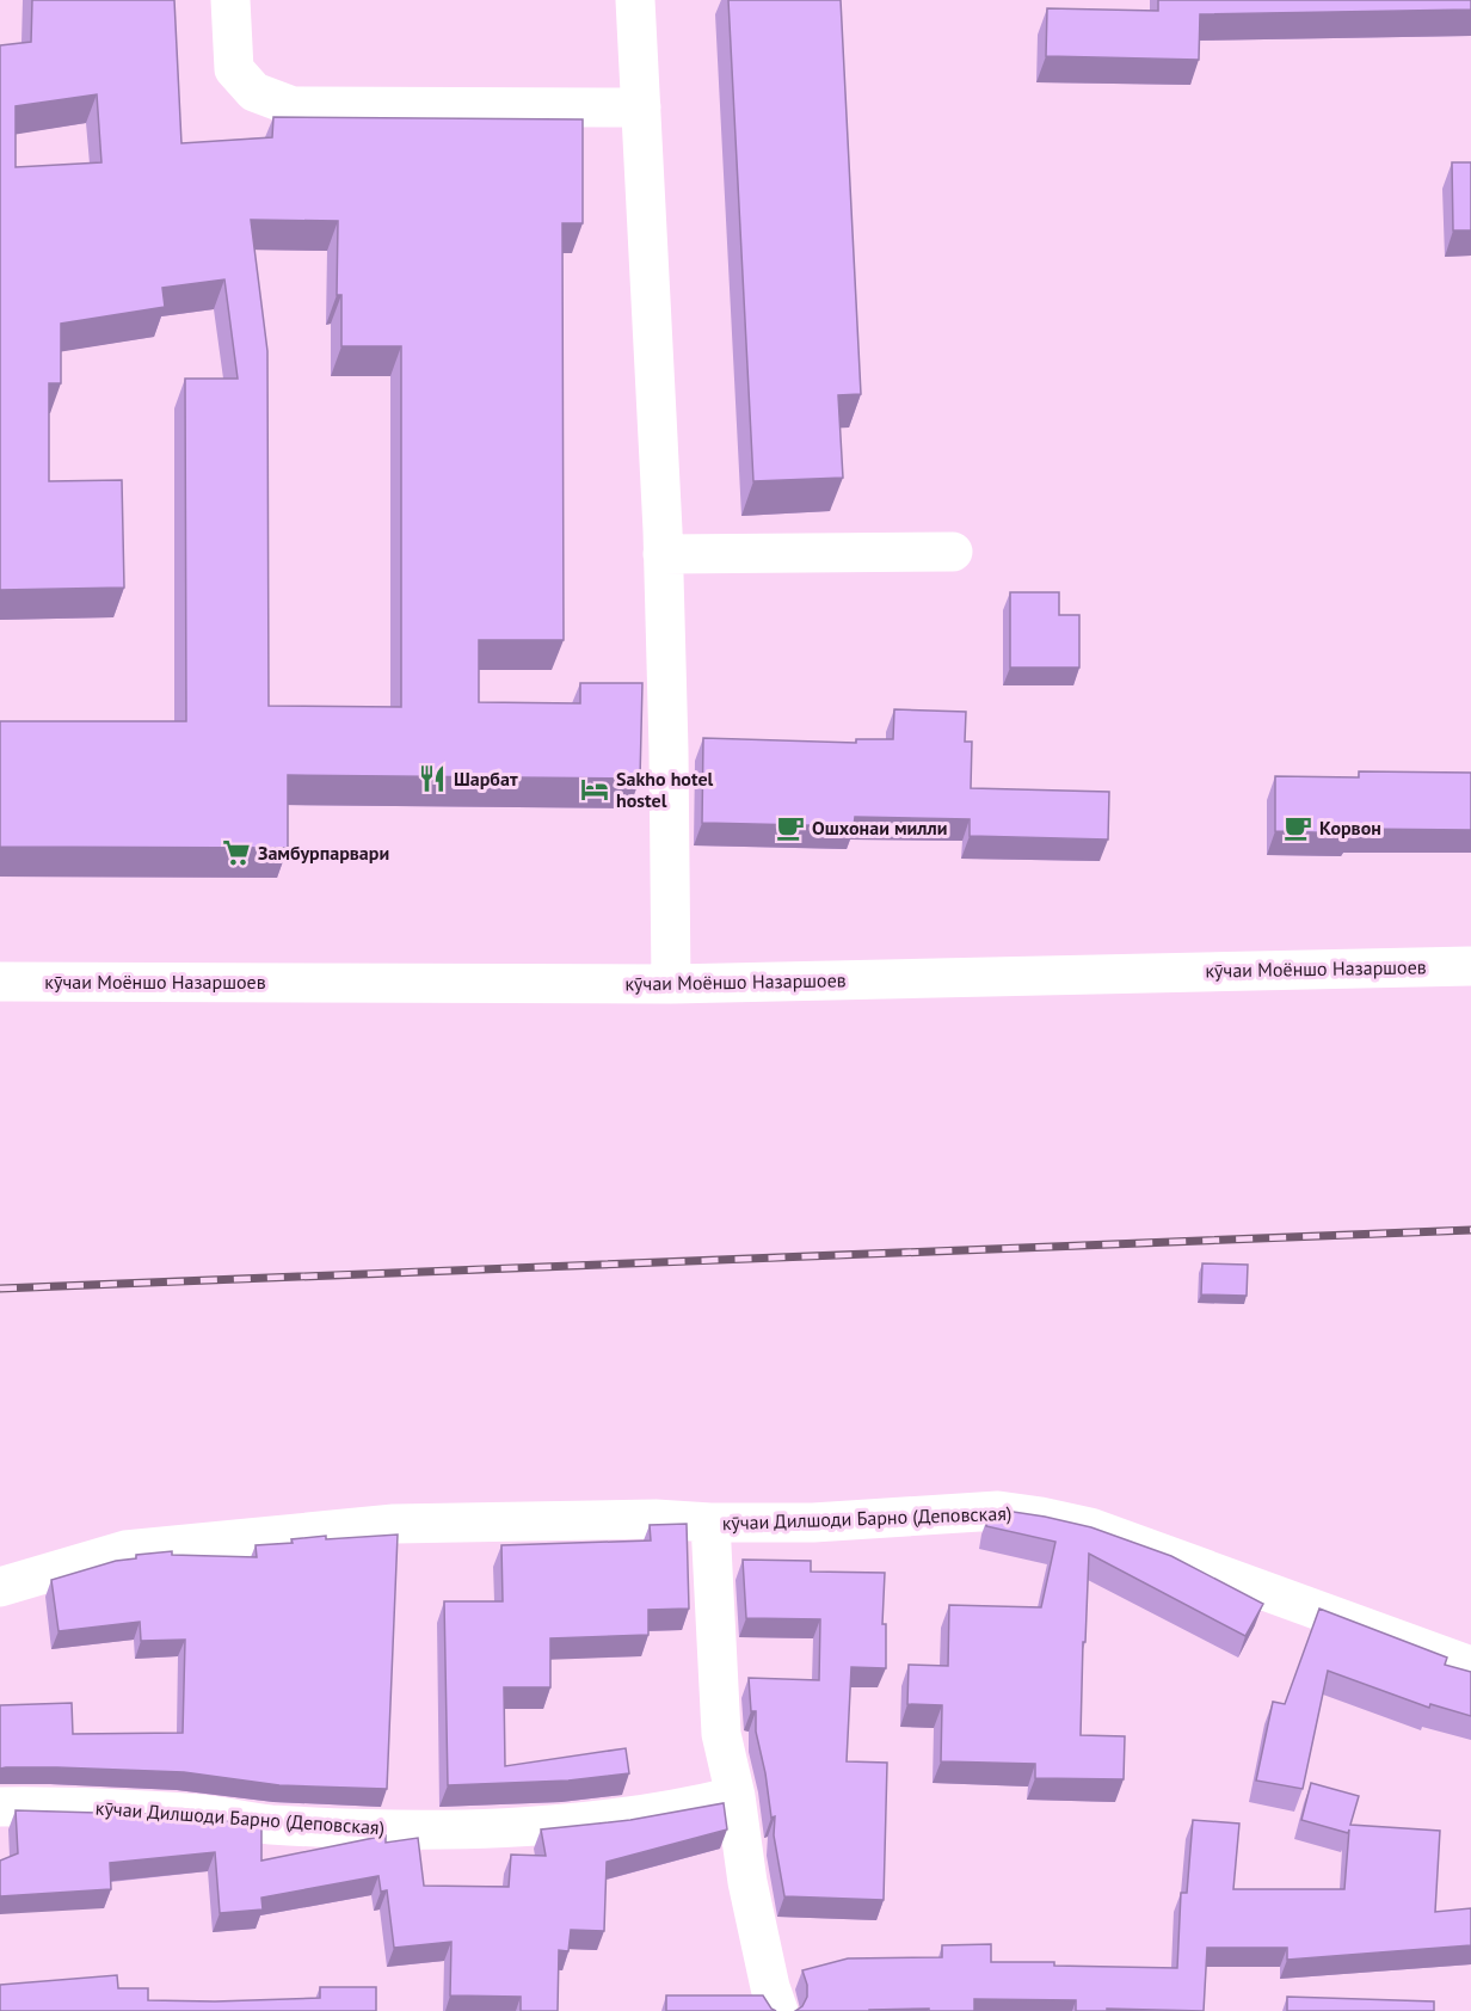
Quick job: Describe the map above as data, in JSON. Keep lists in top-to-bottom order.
{
  "streets": {
    "street": ["кӯчаи Моёншо Назаршоев", "кӯчаи Дилшоди Барно (Деповская)"]
  },
  "places": {
    "restaurant": ["Шарбат"],
    "hotel": ["Sakho hotel hostel"],
    "cafe": ["Ошхонаи милли", "Корвон"],
    "supermarket": ["Замбурпарвари"]
  }
}
